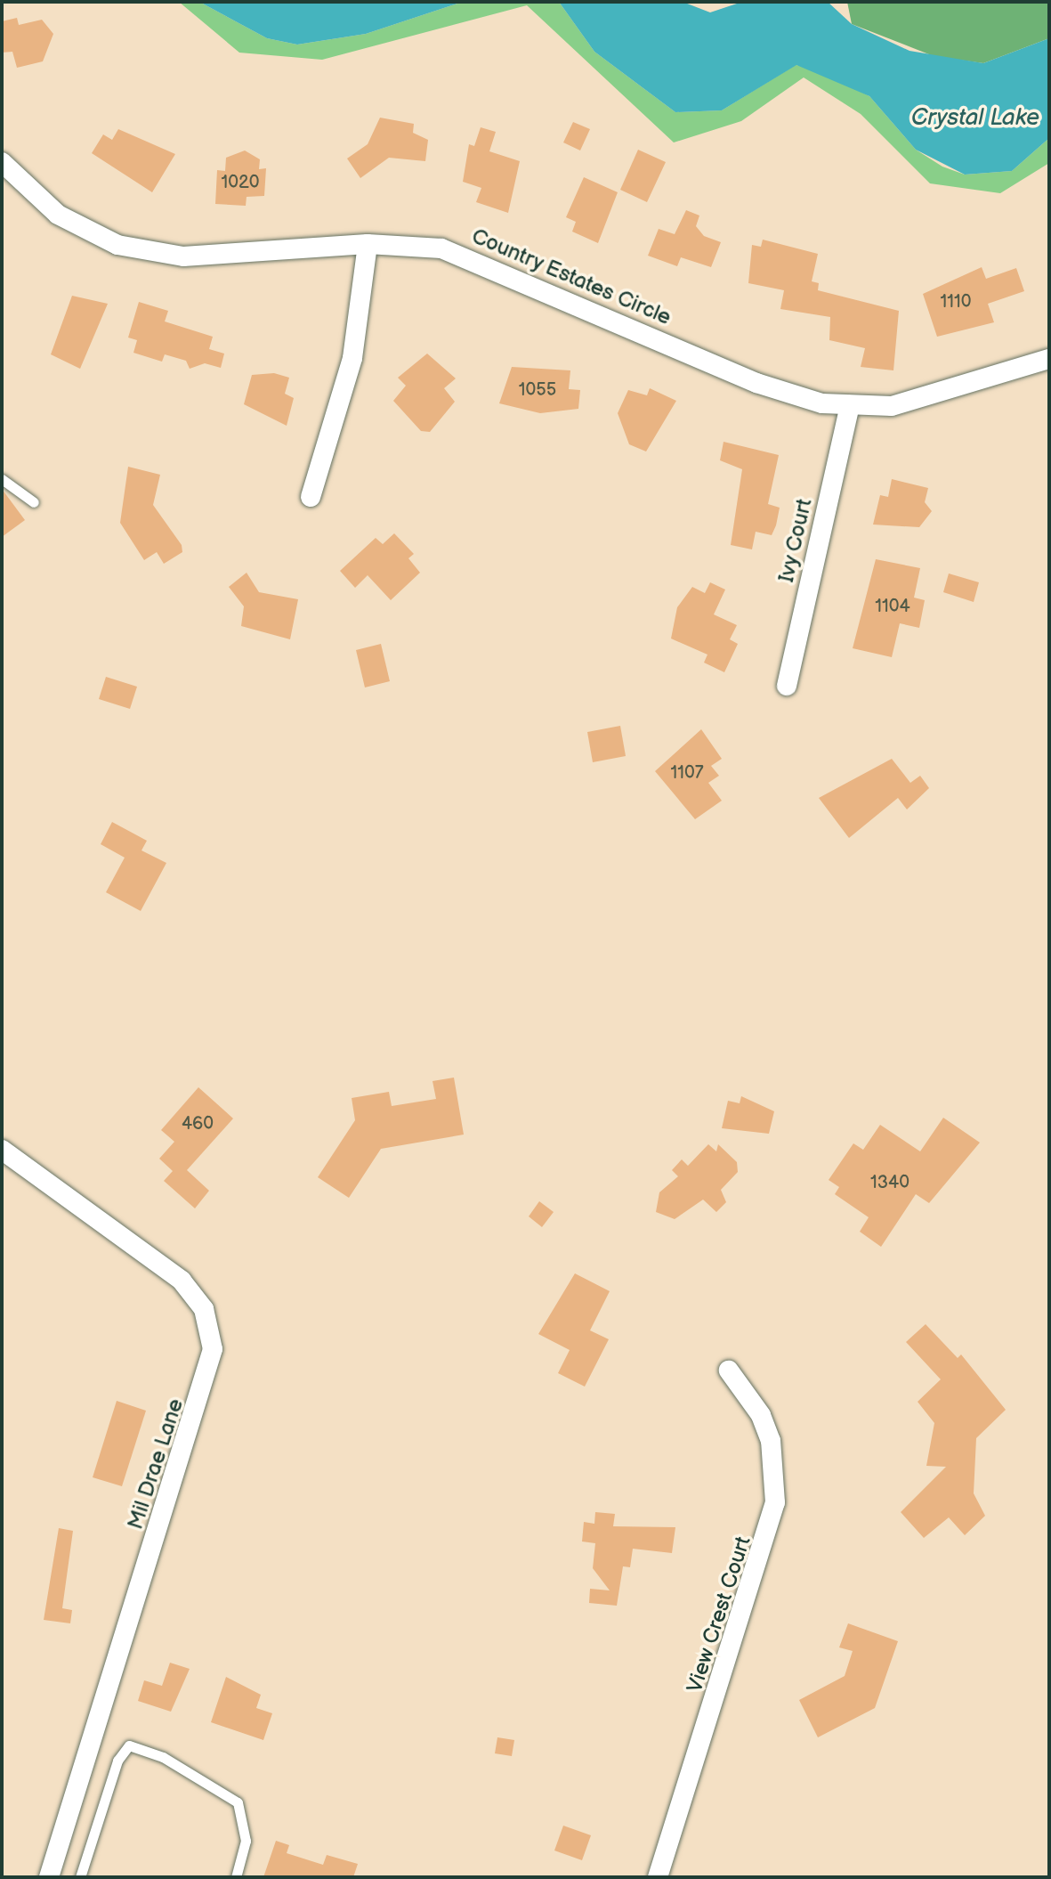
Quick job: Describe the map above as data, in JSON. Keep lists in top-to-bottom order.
{
  "streets": {
    "street": [
      "Country Estates Circle",
      "Ivy Court",
      "Mil Drae Lane",
      "View Crest Court"
    ]
  },
  "crossings": [
    ["Country Estates Circle", "Ivy Court"]
  ],
  "water": ["Crystal Lake"],
  "house_numbers": [
    "1020",
    "1110",
    "1055",
    "1104",
    "1107",
    "460",
    "1340"
  ]
}
